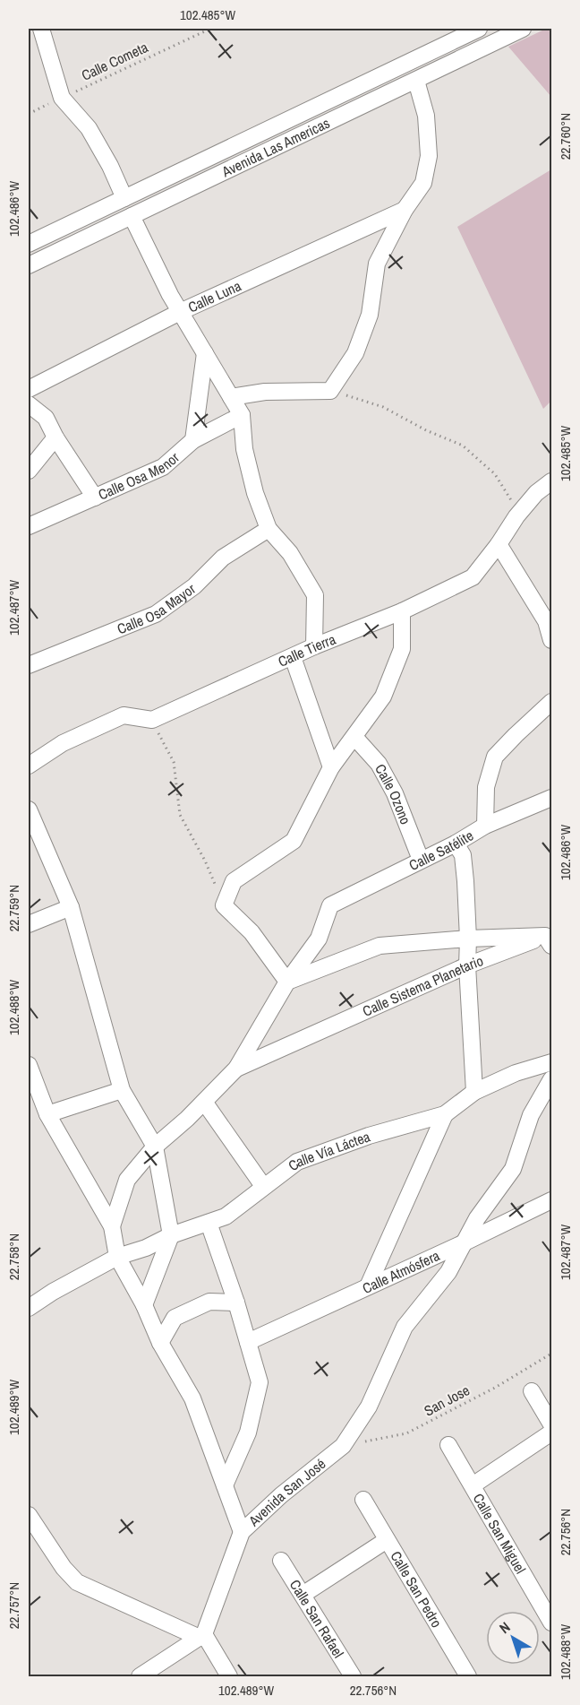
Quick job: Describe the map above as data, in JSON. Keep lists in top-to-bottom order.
{
  "streets": {
    "street": [
      "Avenida Las Americas",
      "Calle Luna",
      "Calle Osa Menor",
      "Calle Osa Mayor",
      "Calle Tierra",
      "Calle Ozono",
      "Calle Satélite",
      "Calle Sistema Planetario",
      "Calle Vía Láctea",
      "Calle Atmósfera",
      "Avenida San José",
      "Calle San Miguel",
      "Calle San Pedro",
      "Calle San Rafael"
    ],
    "path": ["Calle Cometa", "San Jose"]
  },
  "crossings": [
    ["Calle Ozono", "Calle Satélite"],
    ["Calle Atmósfera", "Avenida San José"],
    ["San Jose", "Avenida San José"]
  ],
  "north": "top left",
  "coordinates": [
    "102.485°W",
    "22.760°N",
    "102.486°W",
    "102.487°W",
    "22.759°N",
    "102.488°W",
    "22.758°N",
    "102.489°W",
    "22.756°N",
    "22.757°N"
  ]
}
